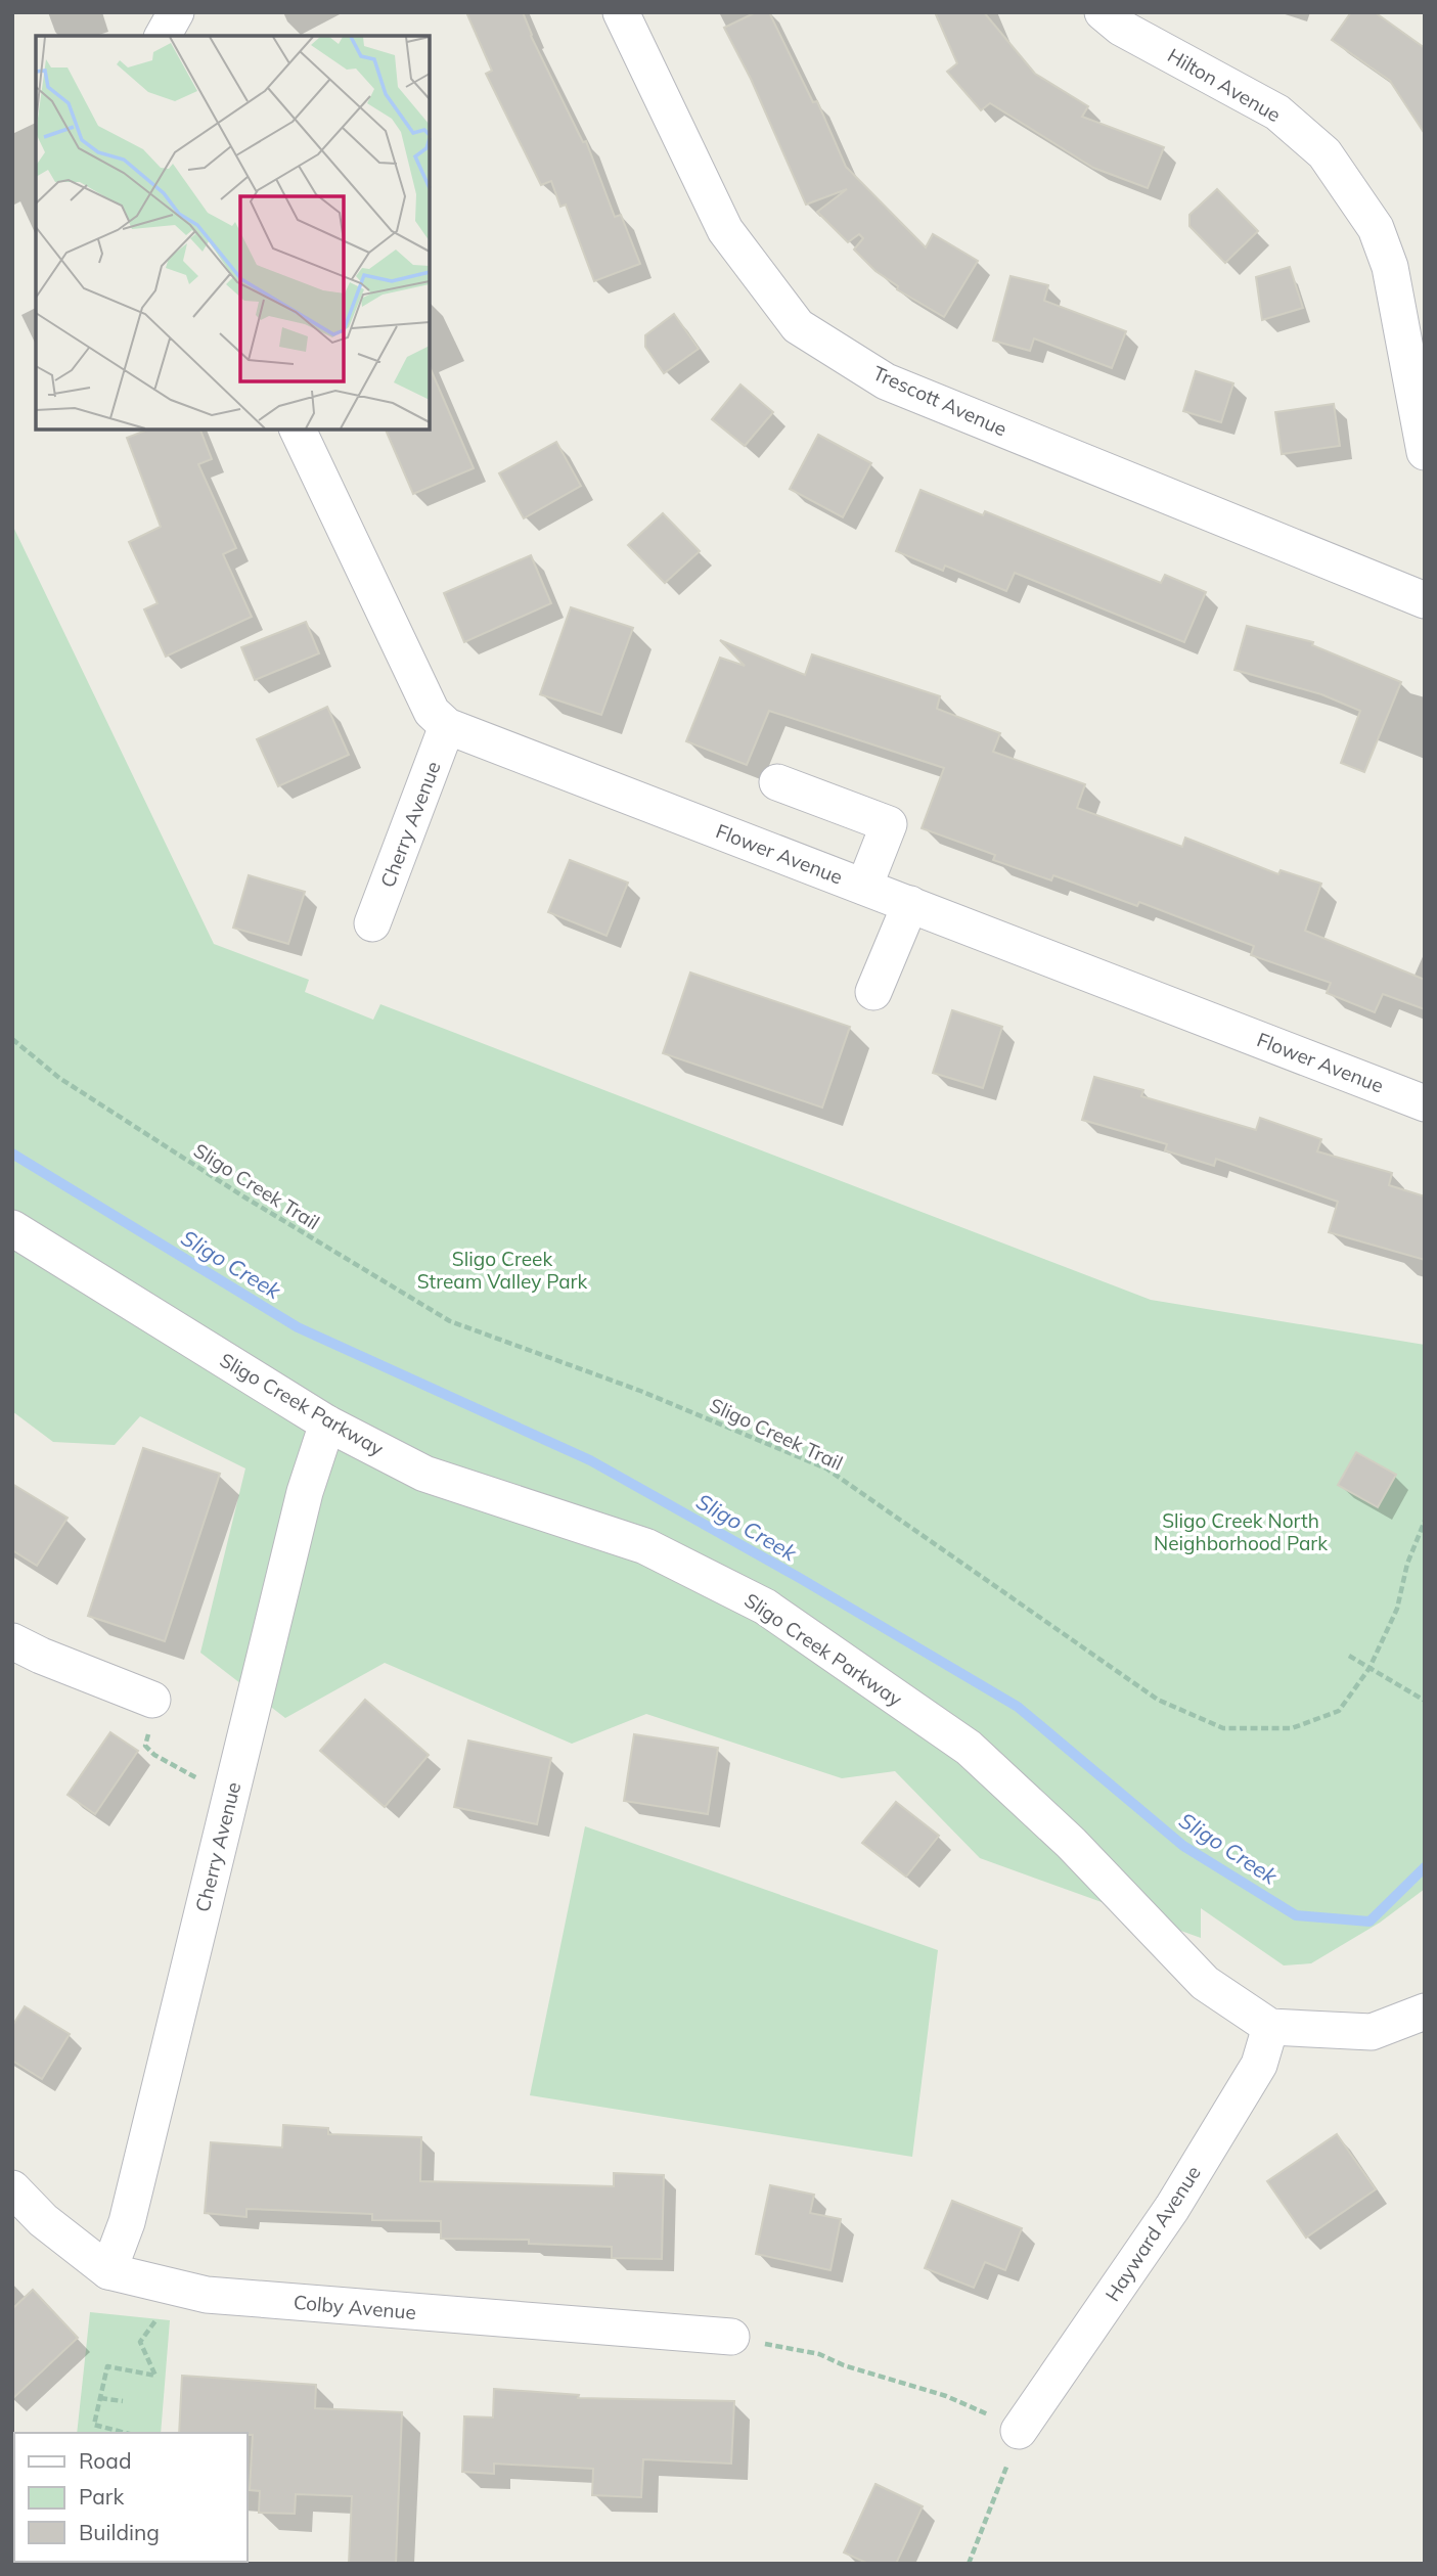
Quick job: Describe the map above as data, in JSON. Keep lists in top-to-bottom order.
{
  "streets": {
    "street": [
      "Hilton Avenue",
      "Trescott Avenue",
      "Cherry Avenue",
      "Flower Avenue",
      "Sligo Creek Parkway",
      "Hayward Avenue",
      "Colby Avenue"
    ],
    "path": ["Sligo Creek Trail"]
  },
  "crossings": [
    ["Cherry Avenue", "Flower Avenue"],
    ["Cherry Avenue", "Sligo Creek Parkway"],
    ["Cherry Avenue", "Colby Avenue"],
    ["Sligo Creek Parkway", "Hayward Avenue"]
  ],
  "water": ["Sligo Creek"],
  "parks": ["Sligo Creek Stream Valley Park", "Sligo Creek North Neighborhood Park"],
  "legend": ["Road", "Park", "Building"]
}
